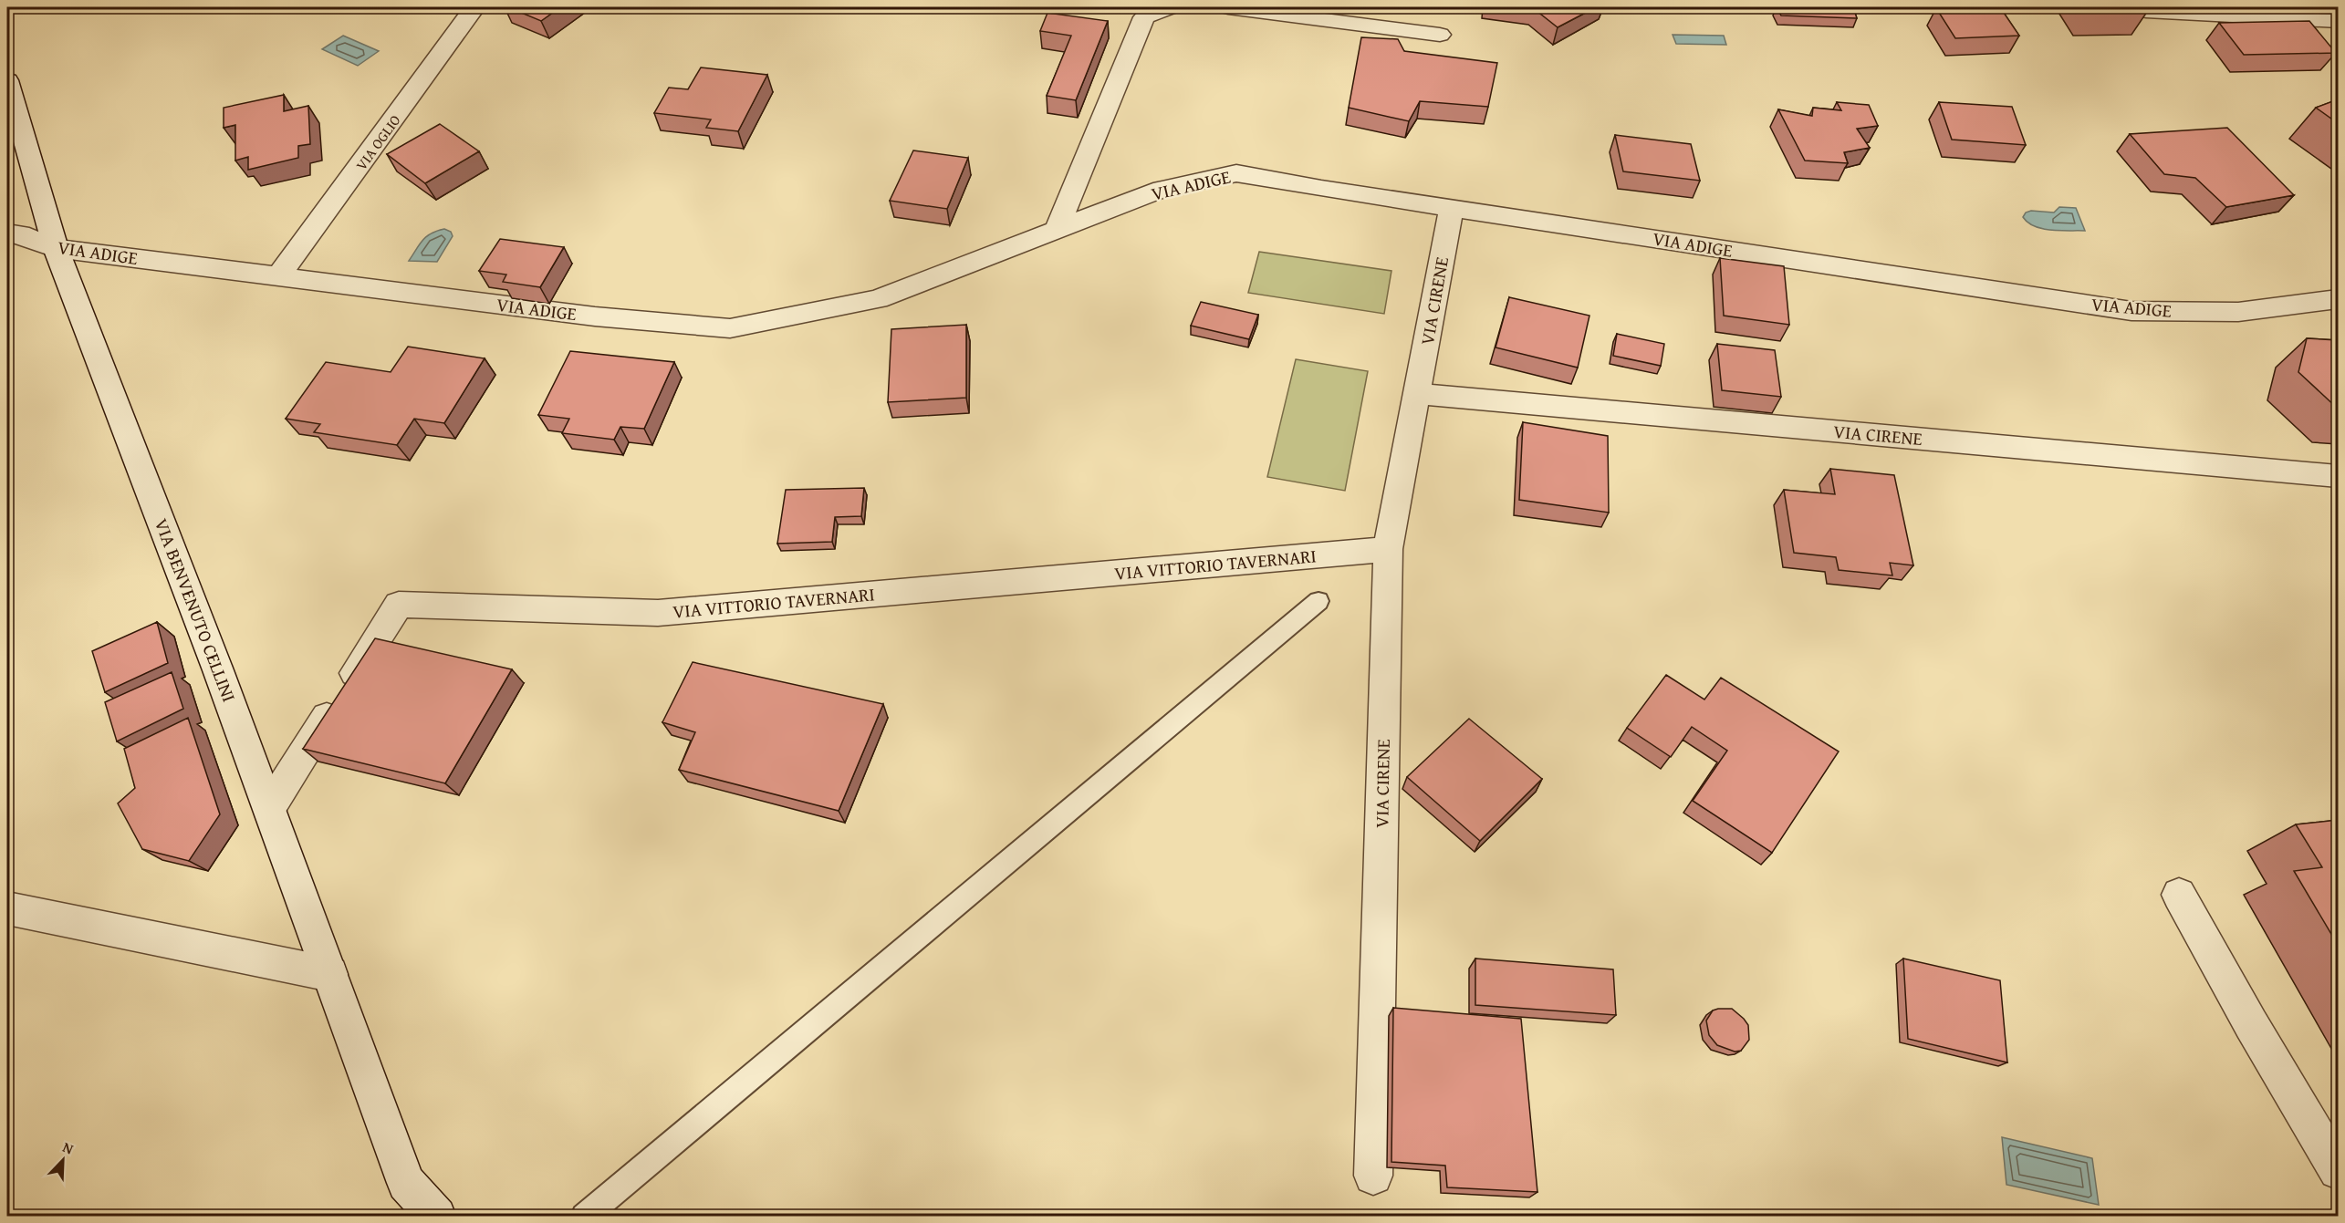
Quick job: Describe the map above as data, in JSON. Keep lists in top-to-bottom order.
{
  "streets": {
    "street": [
      "VIA OGLIO",
      "VIA ADIGE",
      "VIA CIRENE",
      "VIA VITTORIO TAVERNARI",
      "VIA BENVENUTO CELLINI"
    ]
  },
  "crossings": [
    ["VIA OGLIO", "VIA ADIGE"],
    ["VIA ADIGE", "VIA CIRENE"],
    ["VIA ADIGE", "VIA BENVENUTO CELLINI"],
    ["VIA CIRENE", "VIA VITTORIO TAVERNARI"],
    ["VIA VITTORIO TAVERNARI", "VIA BENVENUTO CELLINI"]
  ],
  "north": "top right"
}
